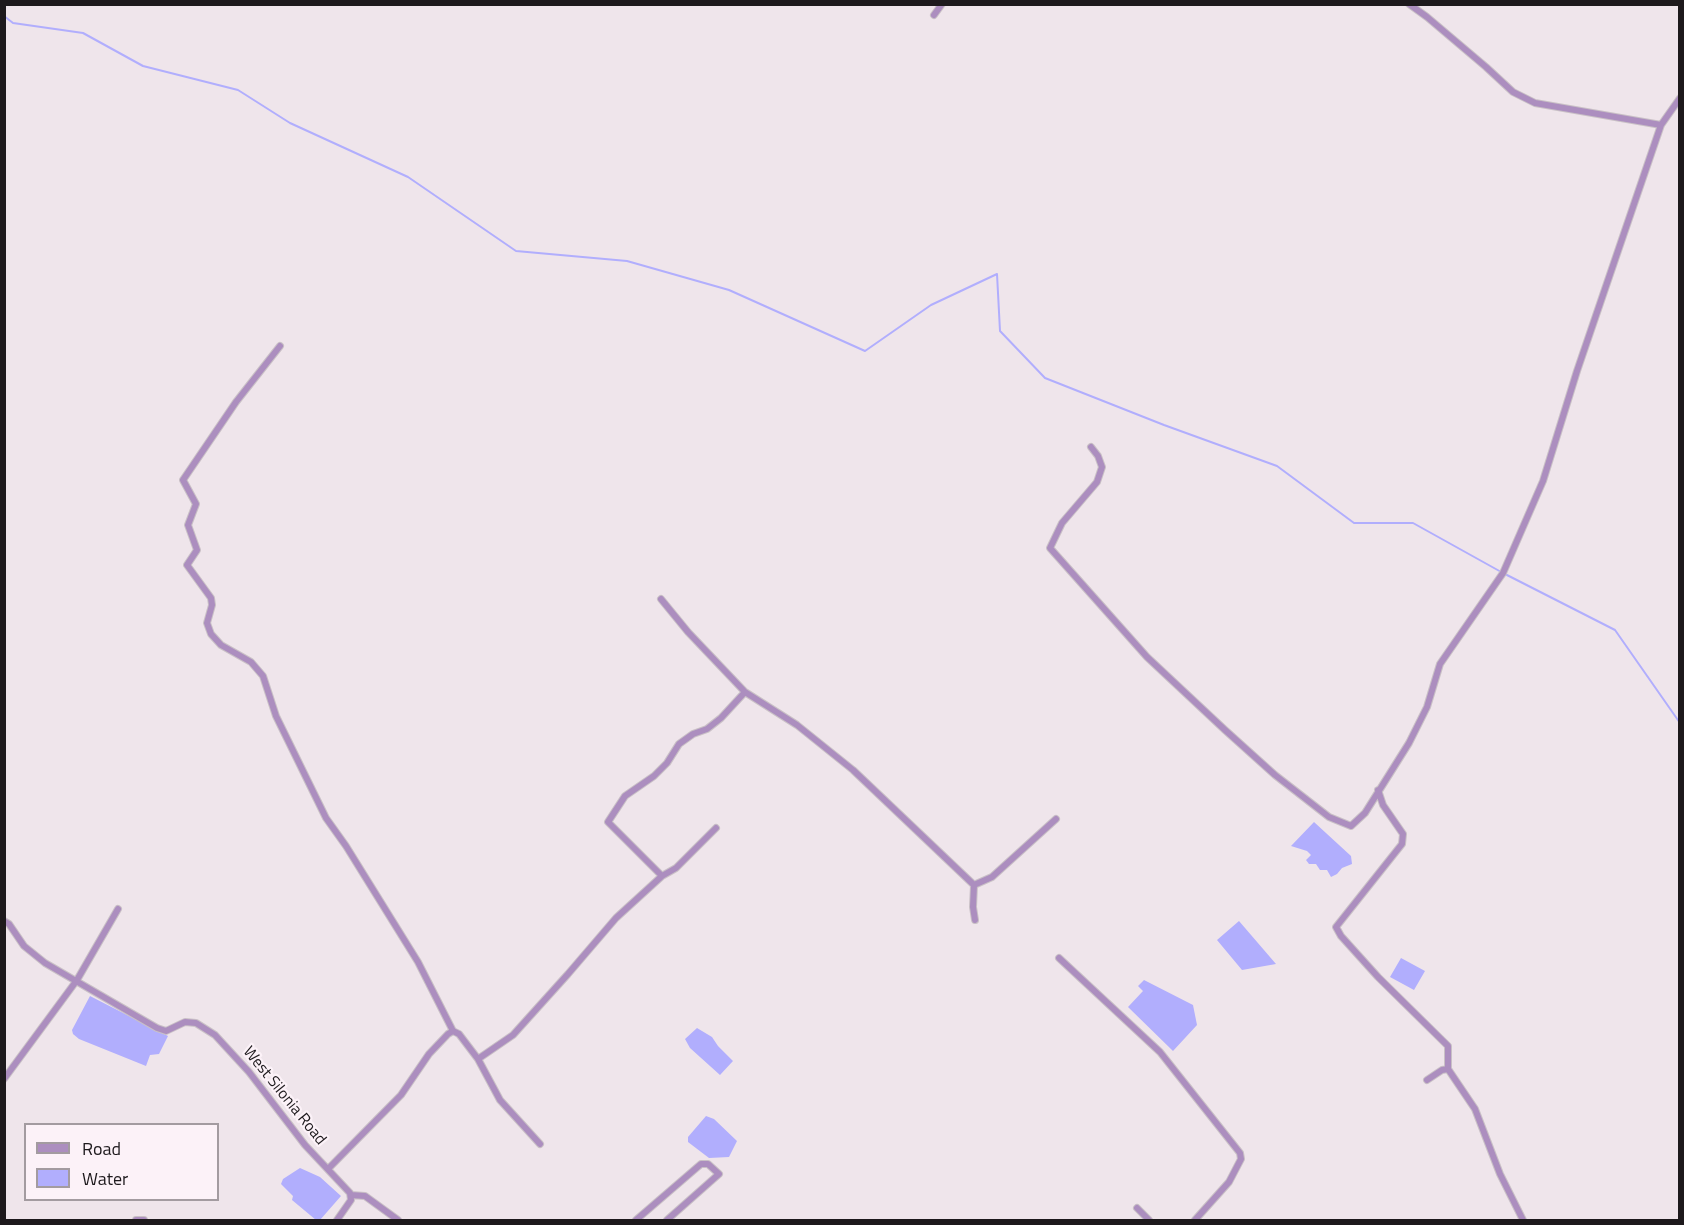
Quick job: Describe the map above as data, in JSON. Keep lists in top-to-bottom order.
{
  "streets": {
    "street": ["West Silonia Road"]
  },
  "legend": ["Road", "Water"]
}
